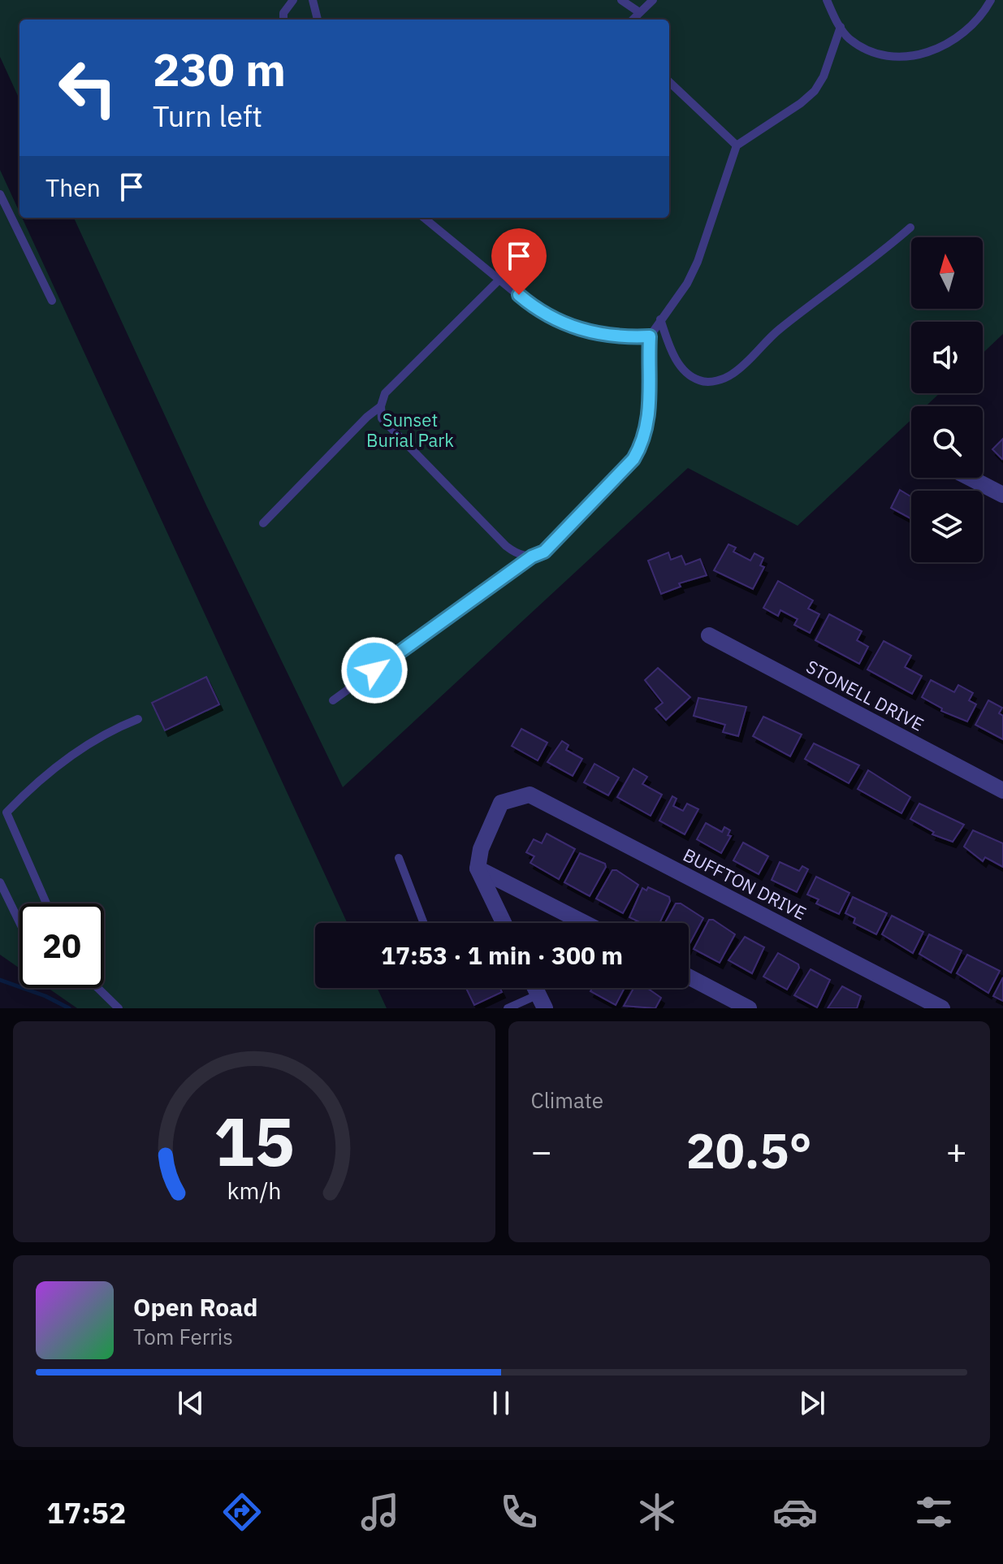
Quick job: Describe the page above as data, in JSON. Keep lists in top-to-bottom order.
{
  "streets": {
    "street": ["STONELL DRIVE", "BUFFTON DRIVE"]
  },
  "parks": ["Sunset Burial Park"],
  "north": "top",
  "page": {
    "turn": ["230 m", "Turn left"],
    "then": "Then",
    "limit": "20",
    "trip": "17:53 · 1 min · 300 m",
    "tile": "Climate",
    "heat": ["−", "20.5°", "+"],
    "song": ["Open Road", "Tom Ferris"],
    "tabs": "17:52",
    "gauge": ["15", "km/h"]
  }
}
